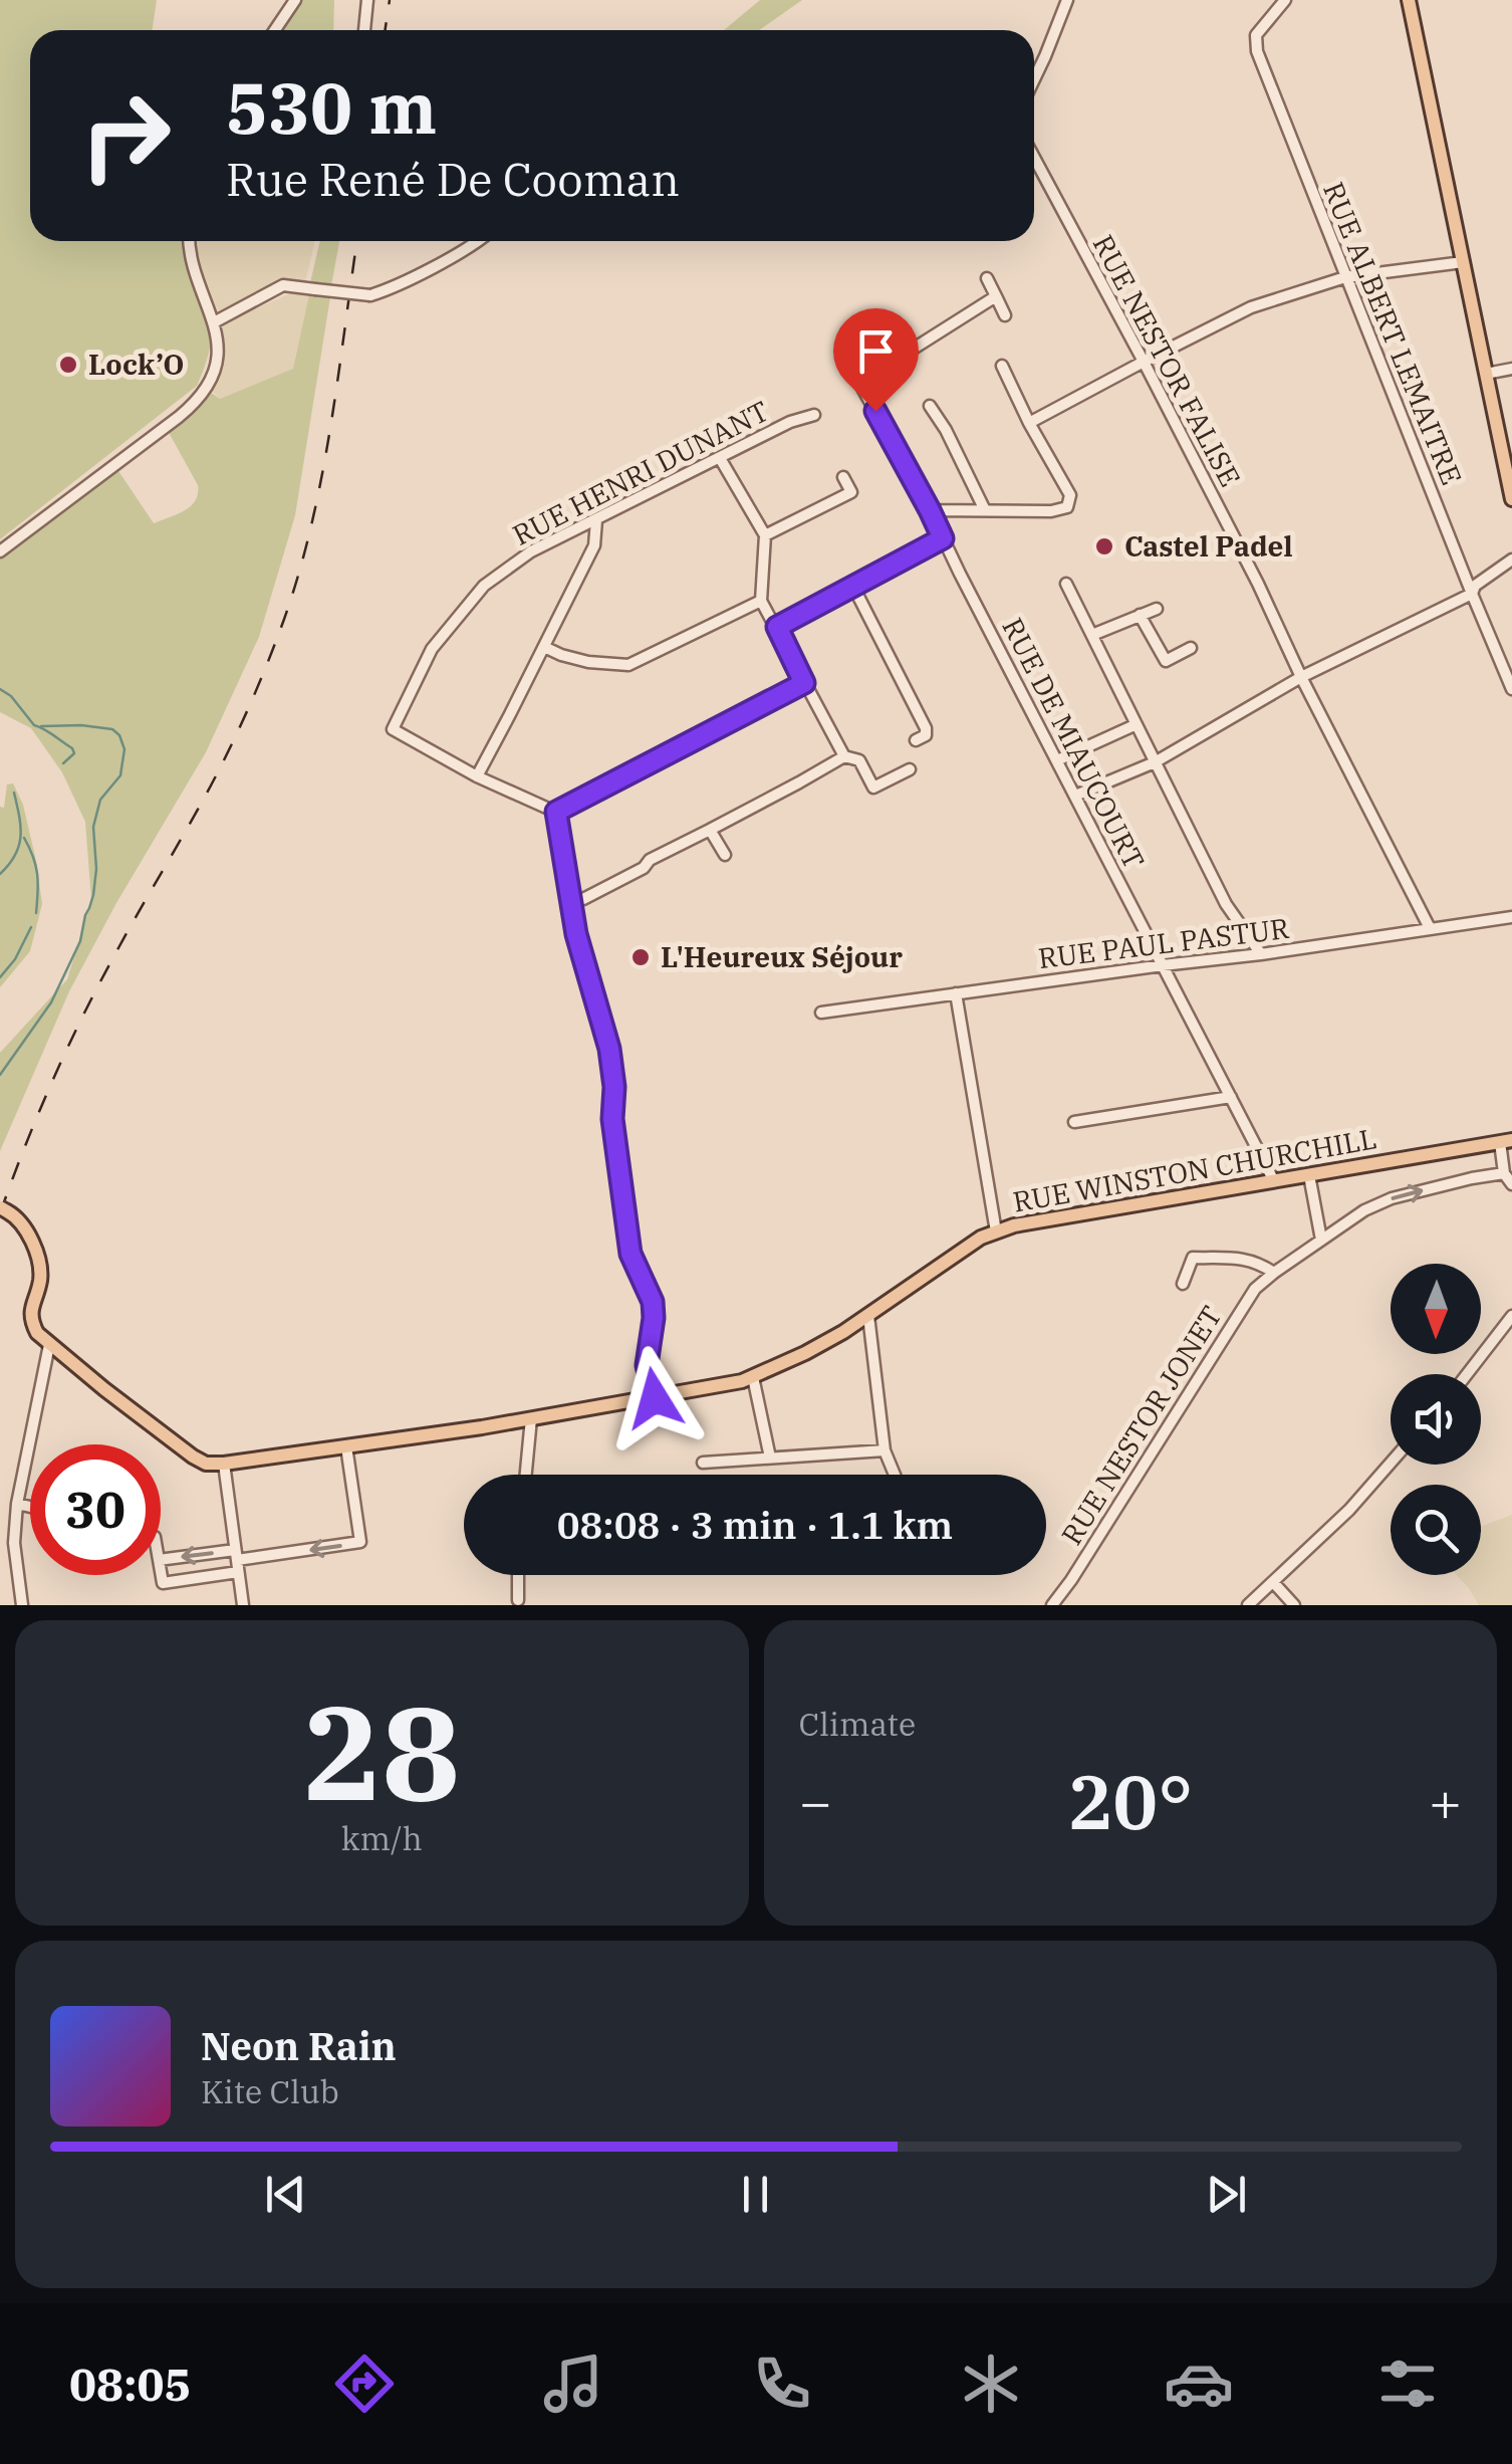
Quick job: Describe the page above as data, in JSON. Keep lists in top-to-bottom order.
{
  "streets": {
    "main road": ["RUE WINSTON CHURCHILL"],
    "street": [
      "RUE ALBERT LEMAITRE",
      "RUE NESTOR FALISE",
      "RUE HENRI DUNANT",
      "RUE DE MIAUCOURT",
      "RUE PAUL PASTUR",
      "RUE NESTOR JONET"
    ]
  },
  "crossings": [
    ["RUE NESTOR FALISE", "RUE PAUL PASTUR"],
    ["RUE DE MIAUCOURT", "RUE PAUL PASTUR"],
    ["RUE DE MIAUCOURT", "RUE WINSTON CHURCHILL"]
  ],
  "places": ["Lock’O", "Castel Padel", "L'Heureux Séjour"],
  "north": "bottom",
  "page": {
    "turn": ["530 m", "Rue René De Cooman"],
    "limit": "30",
    "trip": "08:08 · 3 min · 1.1 km",
    "tile": [
      ["28", "km/h"],
      "Climate"
    ],
    "heat": ["−", "20°", "+"],
    "song": ["Neon Rain", "Kite Club"],
    "tabs": "08:05"
  }
}
